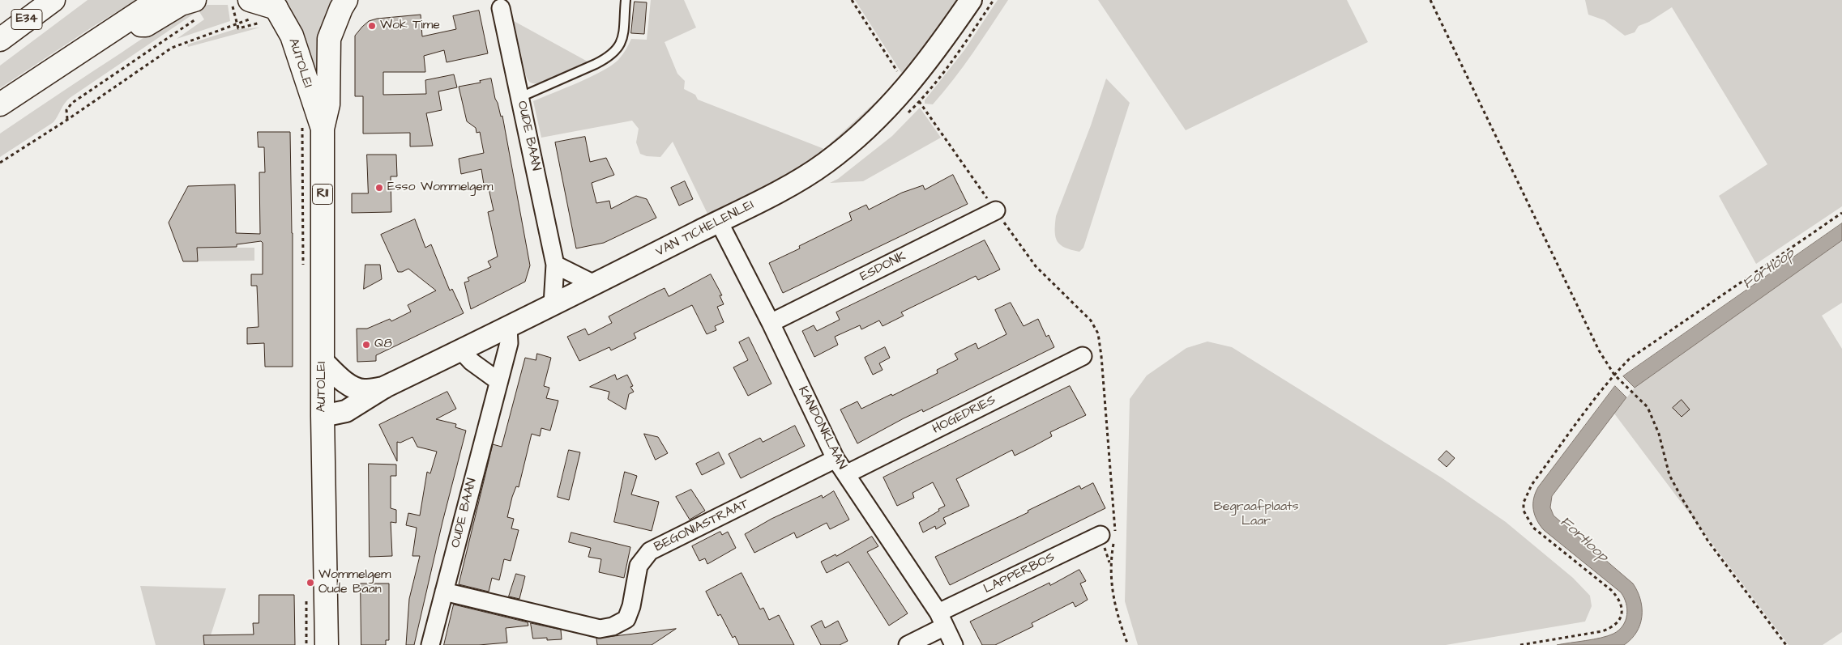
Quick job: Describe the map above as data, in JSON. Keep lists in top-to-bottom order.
{
  "streets": {
    "main road": ["E34", "AUTOLEI", "R11"],
    "street": [
      "OUDE BAAN",
      "VAN TICHELENLEI",
      "ESDONK",
      "HOGEDRIES",
      "KANDONKLAAN",
      "BEGONIASTRAAT",
      "LAPPERBOS"
    ]
  },
  "crossings": [
    ["AUTOLEI", "VAN TICHELENLEI"],
    ["OUDE BAAN", "VAN TICHELENLEI"],
    ["OUDE BAAN", "BEGONIASTRAAT"],
    ["VAN TICHELENLEI", "KANDONKLAAN"],
    ["ESDONK", "KANDONKLAAN"],
    ["HOGEDRIES", "KANDONKLAAN"],
    ["KANDONKLAAN", "BEGONIASTRAAT"],
    ["KANDONKLAAN", "LAPPERBOS"]
  ],
  "water": ["Fortloop"],
  "parks": ["Begraafplaats Laar"],
  "places": [
    "Wok Time",
    "Esso Wommelgem",
    "Q8",
    "Wommelgem Oude Baan"
  ]
}
